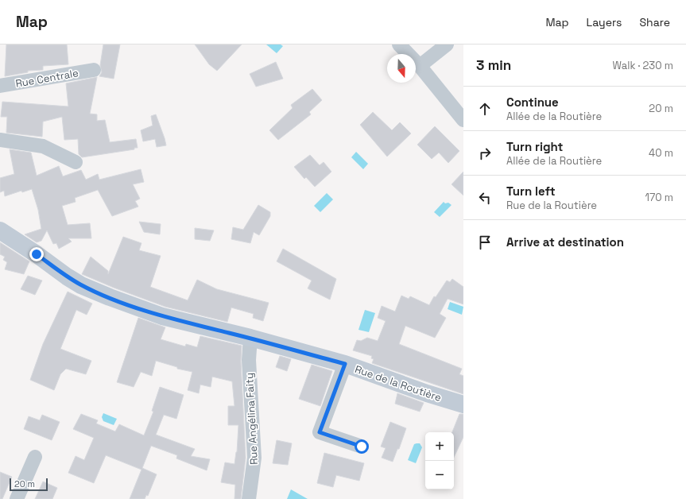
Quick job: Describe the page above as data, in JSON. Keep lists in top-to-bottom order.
{
  "streets": {
    "street": ["Rue Centrale", "Rue de la Routière", "Rue Angélina Faity"]
  },
  "crossings": [
    ["Rue de la Routière", "Rue Angélina Faity"]
  ],
  "scale_bar": "20 m",
  "north": "bottom",
  "page": {
    "header": "Map",
    "nav": ["Map", "Layers", "Share"],
    "heading": ["3 min", "Walk · 230 m"],
    "list": [
      ["Continue", "Allée de la Routière", "20 m"],
      ["Turn right", "Allée de la Routière", "40 m"],
      ["Turn left", "Rue de la Routière", "170 m"],
      "Arrive at destination"
    ],
    "map_buttons": ["+", "−"],
    "scale": "20 m"
  }
}
